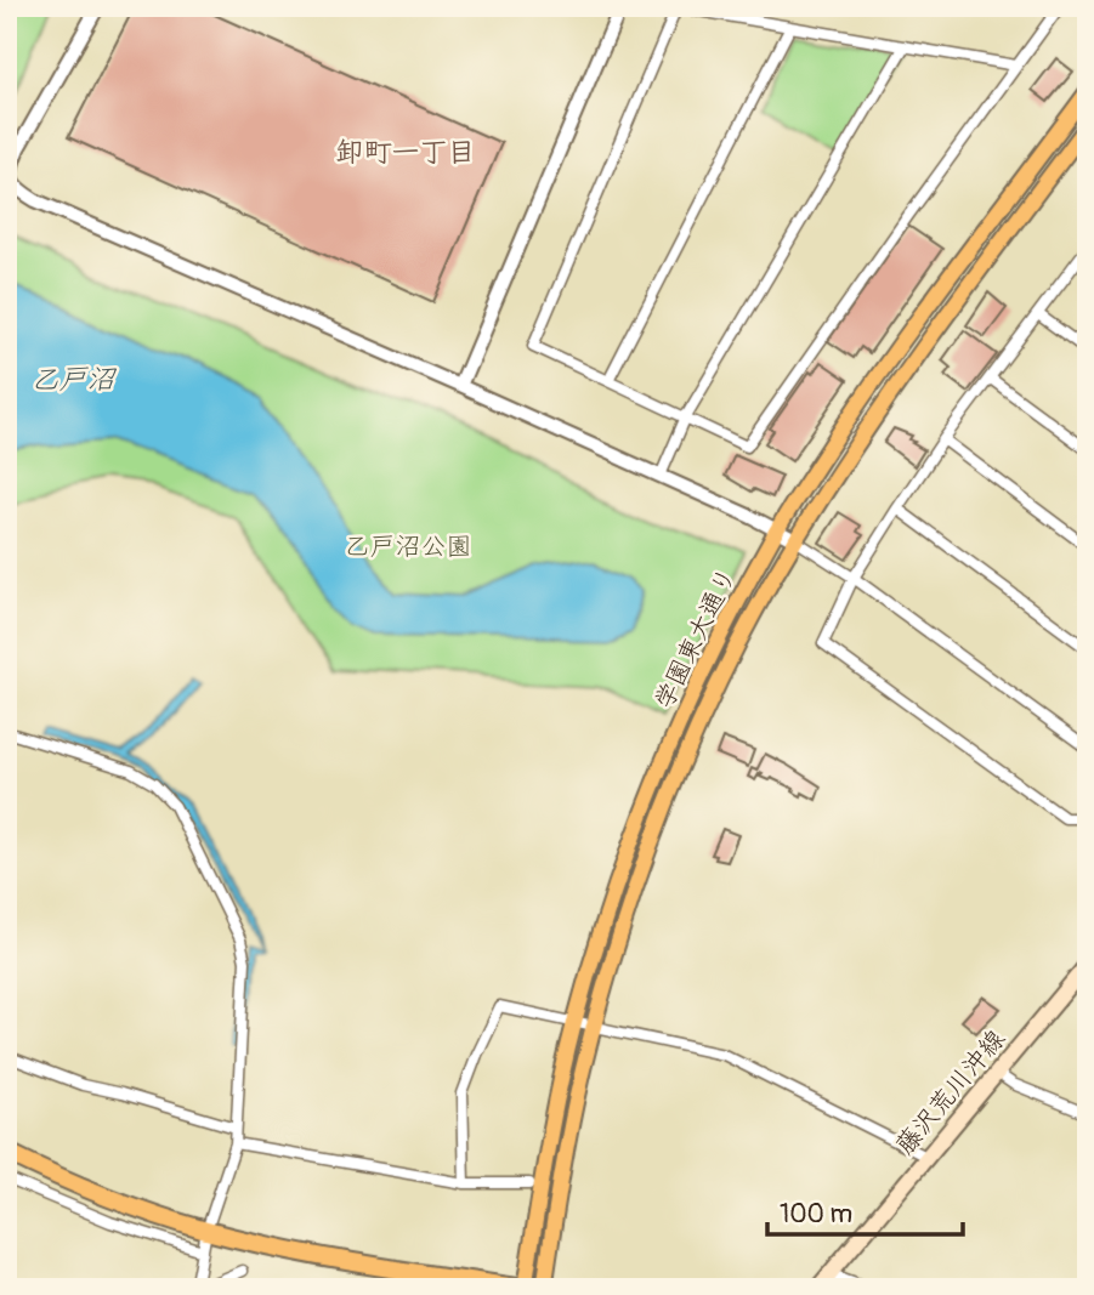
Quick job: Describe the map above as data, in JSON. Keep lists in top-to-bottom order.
{
  "streets": {
    "main road": ["学園東大通り", "藤沢荒川沖線"]
  },
  "districts": ["卸町一丁目"],
  "water": ["乙戸沼"],
  "parks": ["乙戸沼公園"],
  "scale_bar": "100 m"
}
